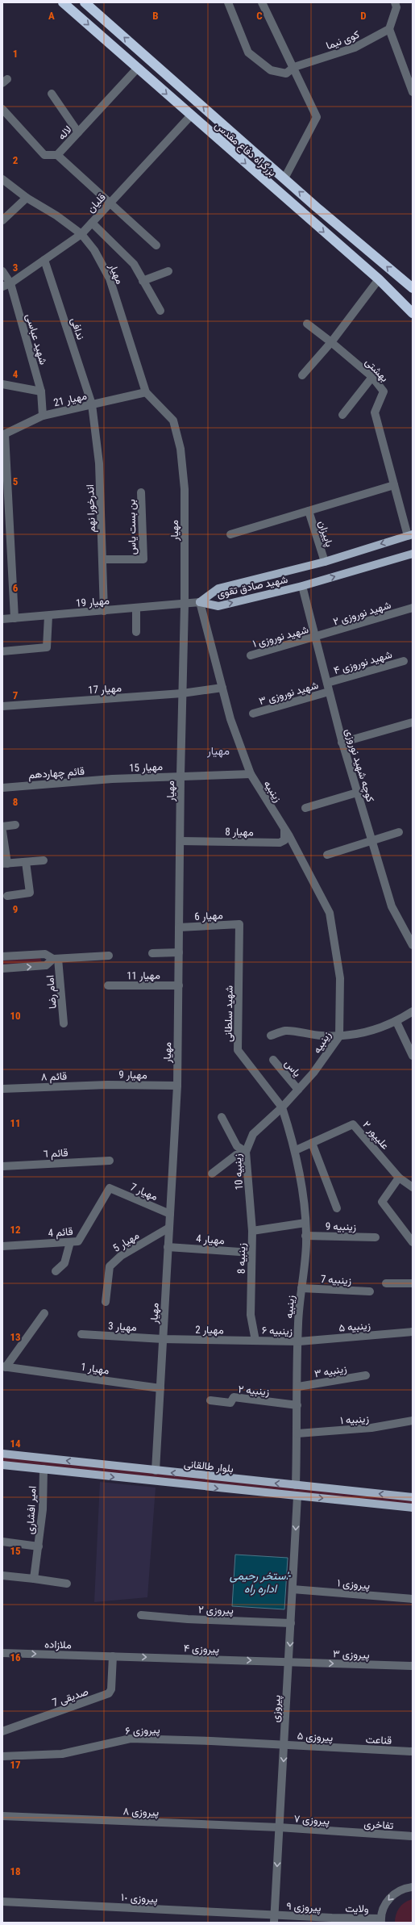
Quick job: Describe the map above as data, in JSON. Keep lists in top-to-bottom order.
{
  "streets": {
    "highway": ["بزرگراه دفاع مقدس"],
    "main road": ["شهید صادق تقوی", "بلوار طالقانی"],
    "street": [
      "کوی نیما",
      "لاله",
      "قلیان",
      "مهیار",
      "ندافی",
      "شهید عباسی",
      "بهشتی",
      "مهیار 21",
      "اندرخورا نهم",
      "بن بست یاس",
      "پاییزان",
      "مهیار 19",
      "شهید نوروزی ۲",
      "شهید نوروزی ۱",
      "شهید نوروزی ۴",
      "مهیار 17",
      "شهید نوروزی ۳",
      "کوچه شهید نوروزی",
      "مهیار 15",
      "قائم چهاردهم",
      "زینبیه",
      "مهیار 8",
      "مهیار 6",
      "مهیار 11",
      "امام رضا",
      "شهید سلطانی",
      "یاس",
      "مهیار 9",
      "قائم ٨",
      "علیپور ۲",
      "قائم ٦",
      "زینبیه 10",
      "مهیار 7",
      "زینبیه 9",
      "قائم 4",
      "مهیار 4",
      "مهیار 5",
      "زینبیه 8",
      "زینبیه 7",
      "مهیار 3",
      "زینبیه ۵",
      "مهیار 2",
      "زینبیه ۶",
      "مهیار 1",
      "زینبیه ۳",
      "زینبیه ۲",
      "زینبیه ۱",
      "امیر افشاری",
      "پیروزی ١",
      "پیروزی ٢",
      "ملازاده",
      "پیروزی ۴",
      "پیروزی ٣",
      "صدیقی 7",
      "پیروزی",
      "پیروزی ۶",
      "پیروزی ۵",
      "قناعت",
      "پیروزی ٨",
      "پیروزی ٧",
      "تفاخری",
      "پیروزی ١٠",
      "پیروزی ٩",
      "ولایت"
    ]
  },
  "crossings": [
    ["لاله", "بزرگراه دفاع مقدس"],
    ["بزرگراه دفاع مقدس", "قلیان"],
    ["قلیان", "مهیار"],
    ["قلیان", "ندافی"],
    ["قلیان", "شهید عباسی"],
    ["مهیار", "مهیار 21"],
    ["مهیار", "مهیار 19"],
    ["مهیار", "مهیار 17"],
    ["مهیار", "مهیار 15"],
    ["مهیار", "مهیار 8"],
    ["مهیار", "مهیار 6"],
    ["مهیار", "مهیار 11"],
    ["مهیار", "مهیار 9"],
    ["مهیار", "مهیار 7"],
    ["مهیار", "مهیار 4"],
    ["مهیار", "مهیار 5"],
    ["مهیار", "مهیار 3"],
    ["مهیار", "مهیار 2"],
    ["مهیار", "مهیار 1"],
    ["مهیار", "بلوار طالقانی"],
    ["ندافی", "مهیار 21"],
    ["ندافی", "اندرخورا نهم"],
    ["شهید عباسی", "مهیار 21"],
    ["بهشتی", "شهید صادق تقوی"],
    ["مهیار 21", "اندرخورا نهم"],
    ["اندرخورا نهم", "بن بست یاس"],
    ["اندرخورا نهم", "مهیار 19"],
    ["پاییزان", "شهید صادق تقوی"],
    ["شهید صادق تقوی", "مهیار 19"],
    ["شهید صادق تقوی", "کوچه شهید نوروزی"],
    ["شهید صادق تقوی", "زینبیه"],
    ["مهیار 19", "زینبیه"],
    ["شهید نوروزی ۲", "شهید نوروزی ۱"],
    ["شهید نوروزی ۲", "کوچه شهید نوروزی"],
    ["شهید نوروزی ۱", "کوچه شهید نوروزی"],
    ["شهید نوروزی ۴", "کوچه شهید نوروزی"],
    ["مهیار 17", "زینبیه"],
    ["شهید نوروزی ۳", "کوچه شهید نوروزی"],
    ["مهیار 15", "قائم چهاردهم"],
    ["مهیار 15", "زینبیه"],
    ["زینبیه", "مهیار 8"],
    ["زینبیه", "شهید سلطانی"],
    ["زینبیه", "یاس"],
    ["زینبیه", "علیپور ۲"],
    ["زینبیه", "زینبیه 10"],
    ["زینبیه", "زینبیه 9"],
    ["زینبیه", "زینبیه 8"],
    ["زینبیه", "زینبیه 7"],
    ["زینبیه", "زینبیه ۵"],
    ["زینبیه", "زینبیه ۶"],
    ["زینبیه", "زینبیه ۳"],
    ["زینبیه", "زینبیه ۲"],
    ["زینبیه", "زینبیه ۱"],
    ["زینبیه", "بلوار طالقانی"],
    ["مهیار 6", "شهید سلطانی"],
    ["شهید سلطانی", "زینبیه 10"],
    ["مهیار 9", "قائم ٨"],
    ["زینبیه 10", "زینبیه 8"],
    ["مهیار 7", "قائم 4"],
    ["مهیار 4", "زینبیه 8"],
    ["زینبیه 8", "مهیار 2"],
    ["زینبیه 8", "زینبیه ۶"],
    ["مهیار 3", "مهیار 2"],
    ["زینبیه ۵", "زینبیه ۶"],
    ["مهیار 2", "زینبیه ۶"],
    ["بلوار طالقانی", "امیر افشاری"],
    ["بلوار طالقانی", "پیروزی"],
    ["پیروزی ١", "پیروزی"],
    ["پیروزی ٢", "پیروزی"],
    ["ملازاده", "پیروزی ۴"],
    ["ملازاده", "صدیقی 7"],
    ["پیروزی ۴", "پیروزی ٣"],
    ["پیروزی ۴", "صدیقی 7"],
    ["پیروزی ۴", "پیروزی"],
    ["پیروزی ٣", "پیروزی"],
    ["پیروزی", "پیروزی ۶"],
    ["پیروزی", "پیروزی ۵"],
    ["پیروزی", "پیروزی ٨"],
    ["پیروزی", "پیروزی ٧"],
    ["پیروزی", "پیروزی ١٠"],
    ["پیروزی", "پیروزی ٩"],
    ["پیروزی ۶", "پیروزی ۵"],
    ["پیروزی ۵", "قناعت"],
    ["پیروزی ٨", "پیروزی ٧"],
    ["پیروزی ٧", "تفاخری"],
    ["پیروزی ١٠", "پیروزی ٩"],
    ["پیروزی ٩", "ولایت"]
  ],
  "one_way": [
    "ملازاده",
    "پیروزی ۴",
    "پیروزی ٣",
    "پیروزی"
  ],
  "districts": ["مهیار"],
  "water": ["استخر رحیمی- اداره راه"],
  "grid": {
    "columns": [
      "A",
      "B",
      "C",
      "D"
    ],
    "rows": [
      "1",
      "2",
      "3",
      "4",
      "5",
      "6",
      "7",
      "8",
      "9",
      "10",
      "11",
      "12",
      "13",
      "14",
      "15",
      "16",
      "17",
      "18"
    ]
  }
}
